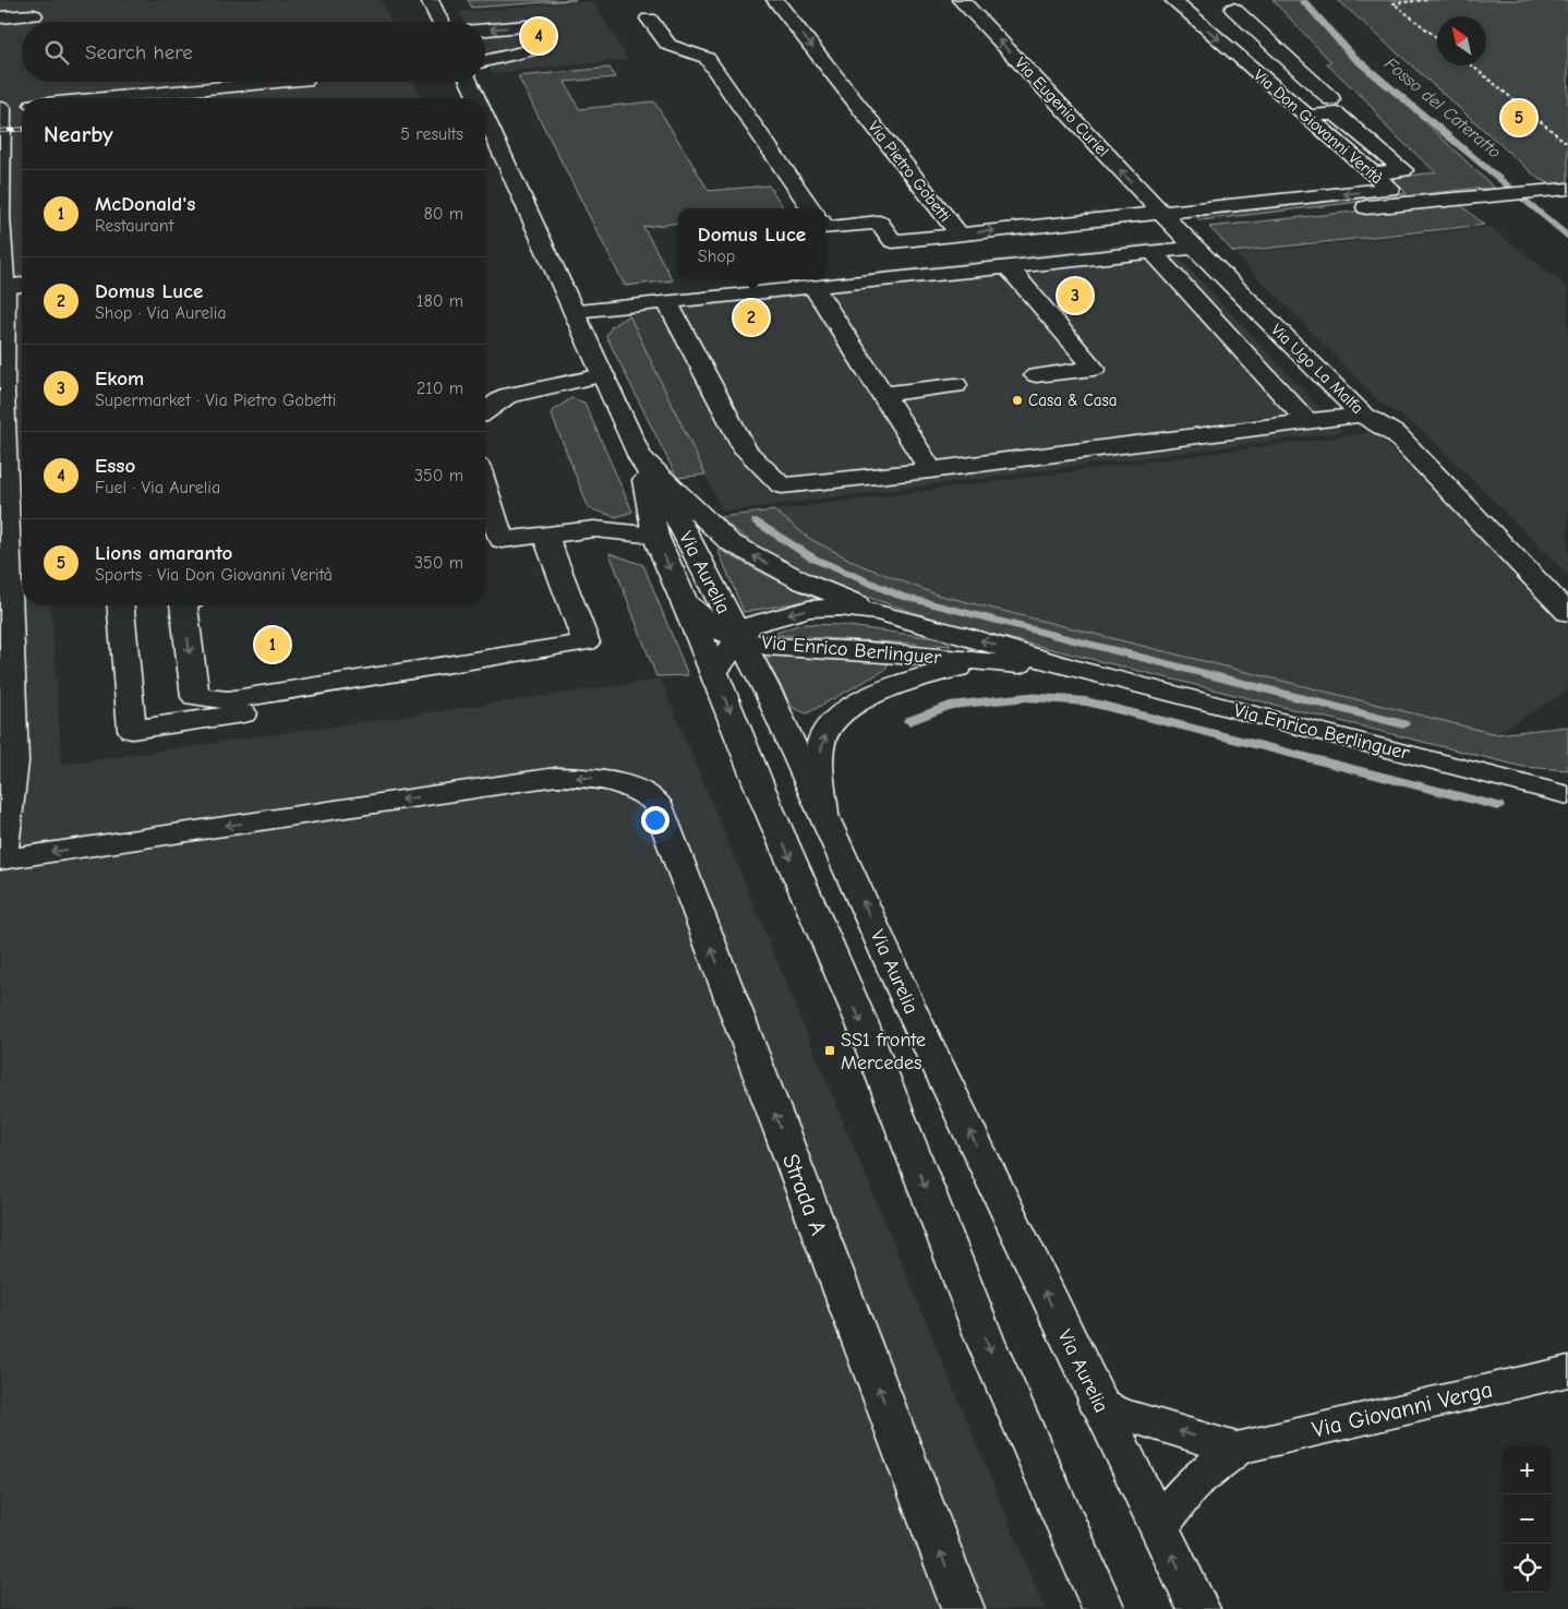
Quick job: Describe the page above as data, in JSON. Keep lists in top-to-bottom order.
{
  "streets": {
    "street": [
      "Via Eugenio Curiel",
      "Via Don Giovanni Verità",
      "Via Pietro Gobetti",
      "Via Ugo La Malfa",
      "Via Aurelia",
      "Via Enrico Berlinguer",
      "Strada A",
      "Via Giovanni Verga"
    ]
  },
  "crossings": [
    ["Via Eugenio Curiel", "Via Don Giovanni Verità"],
    ["Via Eugenio Curiel", "Via Pietro Gobetti"],
    ["Via Eugenio Curiel", "Via Ugo La Malfa"],
    ["Via Don Giovanni Verità", "Via Pietro Gobetti"],
    ["Via Don Giovanni Verità", "Via Ugo La Malfa"],
    ["Via Pietro Gobetti", "Via Ugo La Malfa"],
    ["Via Aurelia", "Via Enrico Berlinguer"],
    ["Via Aurelia", "Via Giovanni Verga"]
  ],
  "water": ["Fosso del Cateratto"],
  "places": {
    "other": ["Casa & Casa"],
    "transit": ["SS1 fronte Mercedes"]
  },
  "north": "top left",
  "page": {
    "pins": [
      "4",
      "5",
      "3",
      "2",
      "1"
    ],
    "search": "Search here",
    "heading": ["Nearby", "5 results"],
    "list": [
      {
        "mark": "1",
        "name": "McDonald's",
        "note": "Restaurant",
        "value": "80 m"
      },
      {
        "mark": "2",
        "name": "Domus Luce",
        "note": "Shop · Via Aurelia",
        "value": "180 m"
      },
      {
        "mark": "3",
        "name": "Ekom",
        "note": "Supermarket · Via Pietro Gobetti",
        "value": "210 m"
      },
      {
        "mark": "4",
        "name": "Esso",
        "note": "Fuel · Via Aurelia",
        "value": "350 m"
      },
      {
        "mark": "5",
        "name": "Lions amaranto",
        "note": "Sports · Via Don Giovanni Verità",
        "value": "350 m"
      }
    ],
    "popup": ["Domus Luce", "Shop"],
    "map_buttons": ["+", "−"]
  }
}
